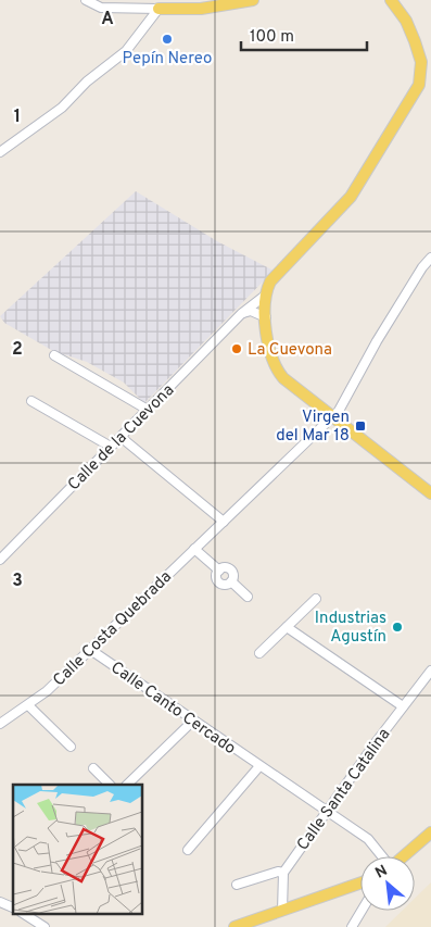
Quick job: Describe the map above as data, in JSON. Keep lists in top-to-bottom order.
{
  "streets": {
    "street": [
      "Calle de la Cuevona",
      "Calle Costa Quebrada",
      "Calle Canto Cercado",
      "Calle Santa Catalina"
    ]
  },
  "crossings": [
    ["Calle Costa Quebrada", "Calle Canto Cercado"],
    ["Calle Canto Cercado", "Calle Santa Catalina"]
  ],
  "places": {
    "other": ["Pepín Nereo", "La Cuevona", "Industrias Agustín"],
    "transit": ["Virgen del Mar 18"]
  },
  "scale_bar": "100 m",
  "north": "top left",
  "grid": {
    "columns": ["A"],
    "rows": ["1", "2", "3"]
  }
}
